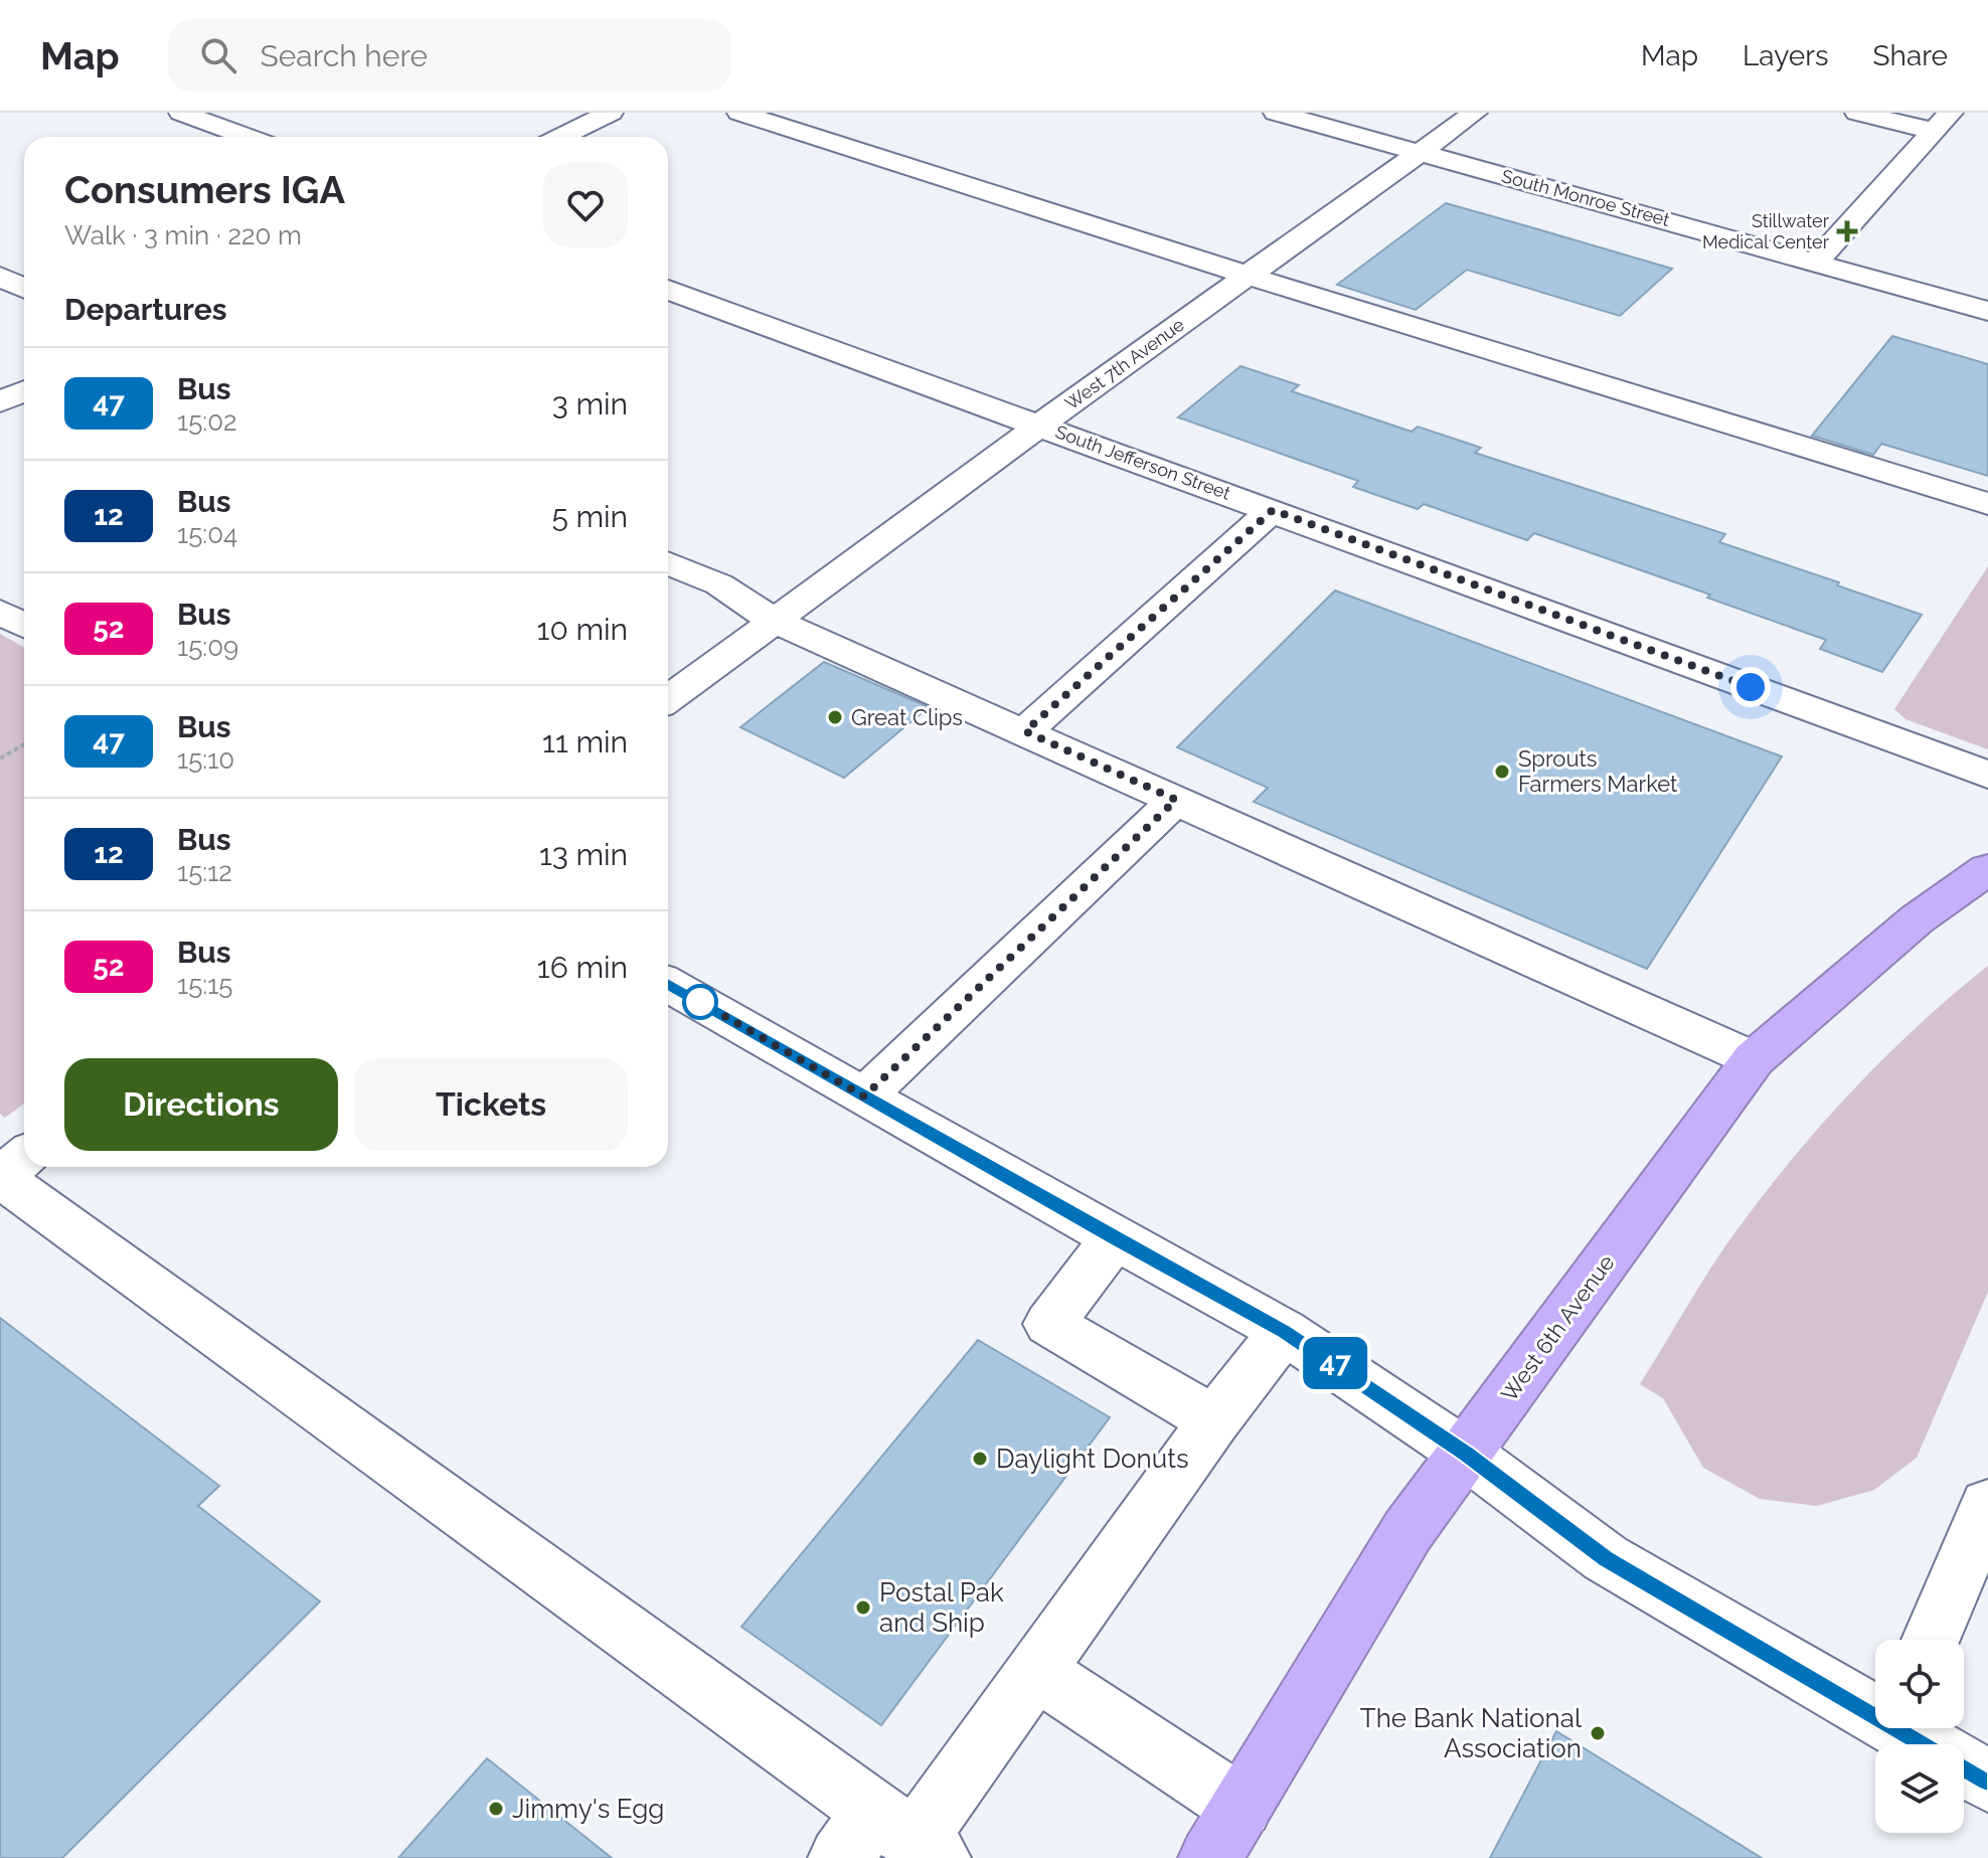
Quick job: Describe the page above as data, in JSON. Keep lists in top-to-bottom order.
{
  "streets": {
    "highway": ["West 6th Avenue"],
    "street": ["South Monroe Street", "West 7th Avenue", "South Jefferson Street"]
  },
  "crossings": [
    ["South Monroe Street", "West 7th Avenue"],
    ["West 7th Avenue", "South Jefferson Street"]
  ],
  "places": {
    "health": ["Stillwater Medical Center"],
    "other": [
      "Great Clips",
      "Sprouts Farmers Market",
      "Daylight Donuts",
      "Postal Pak and Ship",
      "The Bank National Association",
      "Jimmy's Egg"
    ]
  },
  "lines": ["bus line 47"],
  "page": {
    "header": "Map",
    "search": "Search here",
    "nav": ["Map", "Layers", "Share"],
    "on_map": "47",
    "heading": [
      ["Consumers IGA", "Walk · 3 min · 220 m"],
      "Departures"
    ],
    "list": [
      {
        "mark": "47",
        "name": "Bus",
        "note": "15:02",
        "value": "3 min"
      },
      {
        "mark": "12",
        "name": "Bus",
        "note": "15:04",
        "value": "5 min"
      },
      {
        "mark": "52",
        "name": "Bus",
        "note": "15:09",
        "value": "10 min"
      },
      {
        "mark": "47",
        "name": "Bus",
        "note": "15:10",
        "value": "11 min"
      },
      {
        "mark": "12",
        "name": "Bus",
        "note": "15:12",
        "value": "13 min"
      },
      {
        "mark": "52",
        "name": "Bus",
        "note": "15:15",
        "value": "16 min"
      }
    ],
    "buttons": ["Directions", "Tickets"]
  }
}
